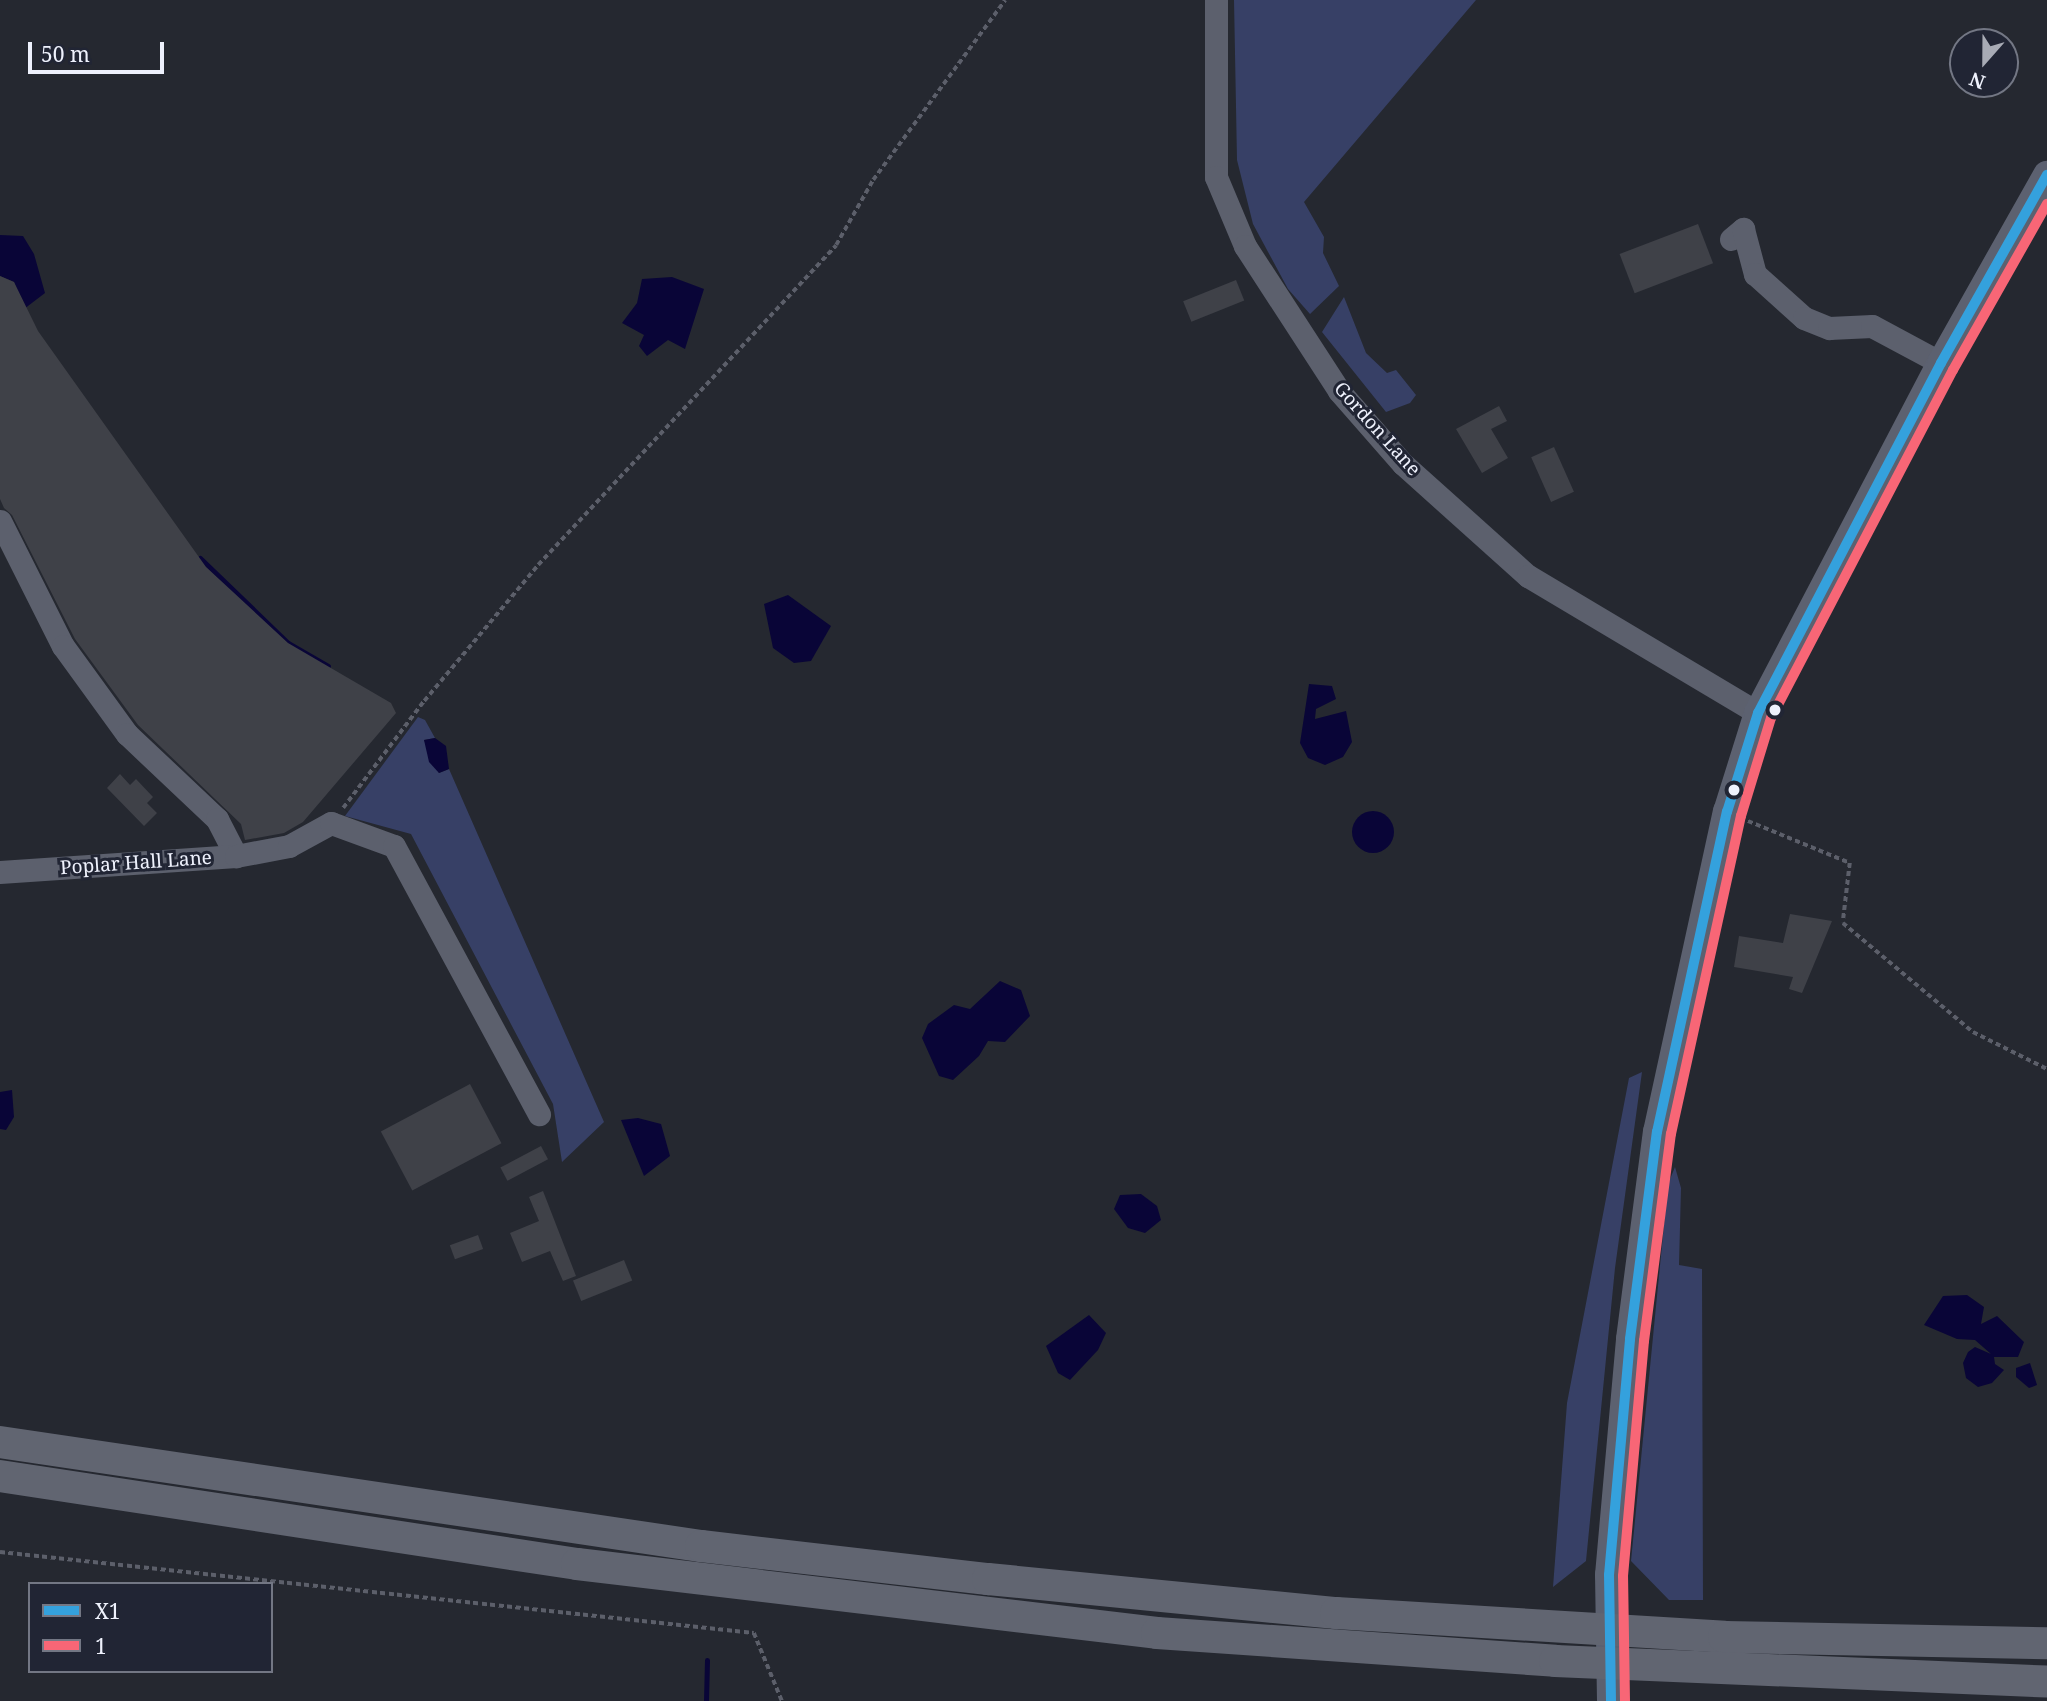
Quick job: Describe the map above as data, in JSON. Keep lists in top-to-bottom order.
{
  "streets": {
    "street": ["Gordon Lane", "Poplar Hall Lane"]
  },
  "lines": ["transit line X1", "transit line 1"],
  "legend": ["X1", "1"],
  "scale_bar": "50 m",
  "north": "bottom"
}
